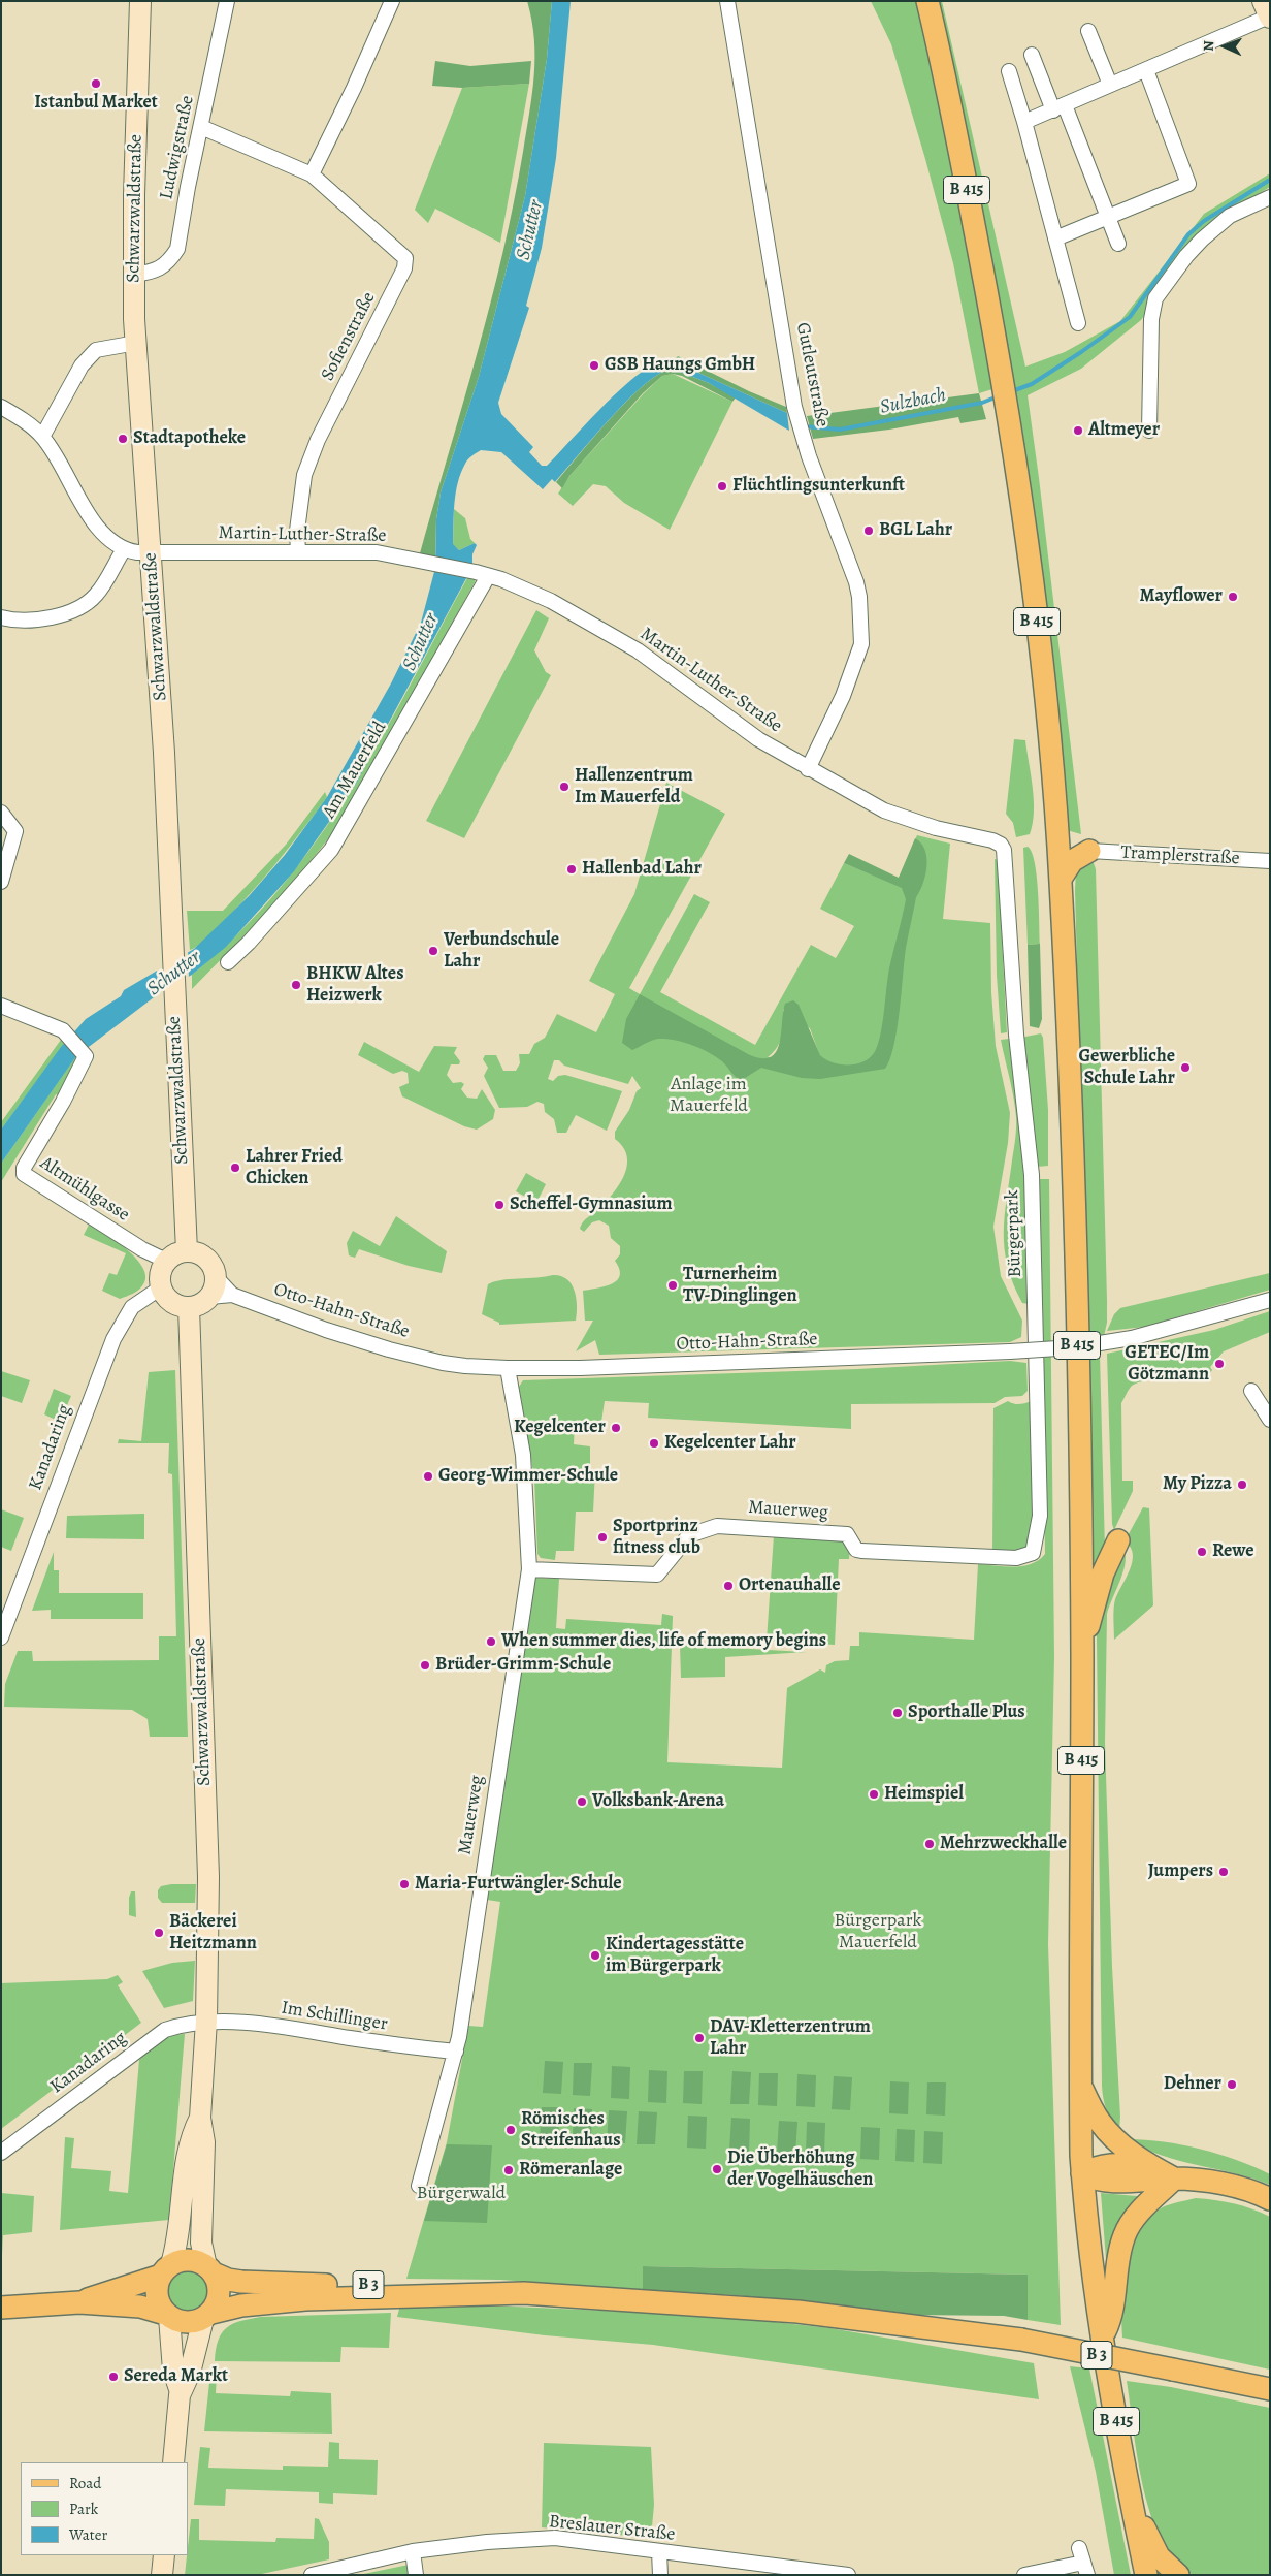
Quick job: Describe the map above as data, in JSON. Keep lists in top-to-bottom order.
{
  "streets": {
    "main road": ["B 415", "B 3"],
    "street": [
      "Ludwigstraße",
      "Schwarzwaldstraße",
      "Sofienstraße",
      "Gutleutstraße",
      "Martin-Luther-Straße",
      "Am Mauerfeld",
      "Tramplerstraße",
      "Altmühlgasse",
      "Bürgerpark",
      "Otto-Hahn-Straße",
      "Kanadaring",
      "Mauerweg",
      "Im Schillinger",
      "Breslauer Straße"
    ]
  },
  "crossings": [
    ["Ludwigstraße", "Schwarzwaldstraße"],
    ["Ludwigstraße", "Sofienstraße"],
    ["B 415", "B 3"],
    ["Schwarzwaldstraße", "Martin-Luther-Straße"],
    ["Schwarzwaldstraße", "Altmühlgasse"],
    ["Schwarzwaldstraße", "Otto-Hahn-Straße"],
    ["Schwarzwaldstraße", "Kanadaring"],
    ["Schwarzwaldstraße", "Im Schillinger"],
    ["Schwarzwaldstraße", "B 3"],
    ["Sofienstraße", "Martin-Luther-Straße"],
    ["Gutleutstraße", "Martin-Luther-Straße"],
    ["Martin-Luther-Straße", "Am Mauerfeld"],
    ["Martin-Luther-Straße", "Bürgerpark"],
    ["Altmühlgasse", "Otto-Hahn-Straße"],
    ["Altmühlgasse", "Kanadaring"],
    ["Bürgerpark", "Mauerweg"],
    ["Otto-Hahn-Straße", "Kanadaring"],
    ["Otto-Hahn-Straße", "Mauerweg"],
    ["Kanadaring", "Im Schillinger"],
    ["Mauerweg", "Im Schillinger"]
  ],
  "water": ["Schutter", "Sulzbach"],
  "parks": ["Anlage im Mauerfeld", "Bürgerpark Mauerfeld", "Bürgerwald"],
  "places": [
    "Istanbul Market",
    "GSB Haungs GmbH",
    "Altmeyer",
    "Stadtapotheke",
    "Flüchtlingsunterkunft",
    "BGL Lahr",
    "Mayflower",
    "Hallenzentrum Im Mauerfeld",
    "Hallenbad Lahr",
    "Verbundschule Lahr",
    "BHKW Altes Heizwerk",
    "Gewerbliche Schule Lahr",
    "Lahrer Fried Chicken",
    "Scheffel-Gymnasium",
    "Turnerheim TV-Dinglingen",
    "GETEC/Im Götzmann",
    "Kegelcenter",
    "Kegelcenter Lahr",
    "Georg-Wimmer-Schule",
    "My Pizza",
    "Sportprinz fitness club",
    "Rewe",
    "Ortenauhalle",
    "When summer dies, life of memory begins",
    "Brüder-Grimm-Schule",
    "Sporthalle Plus",
    "Heimspiel",
    "Volksbank-Arena",
    "Mehrzweckhalle",
    "Jumpers",
    "Maria-Furtwängler-Schule",
    "Bäckerei Heitzmann",
    "Kindertagesstätte im Bürgerpark",
    "DAV-Kletterzentrum Lahr",
    "Dehner",
    "Römisches Streifenhaus",
    "Die Überhöhung der Vogelhäuschen",
    "Römeranlage",
    "Sereda Markt"
  ],
  "legend": ["Road", "Park", "Water"],
  "north": "left"
}
